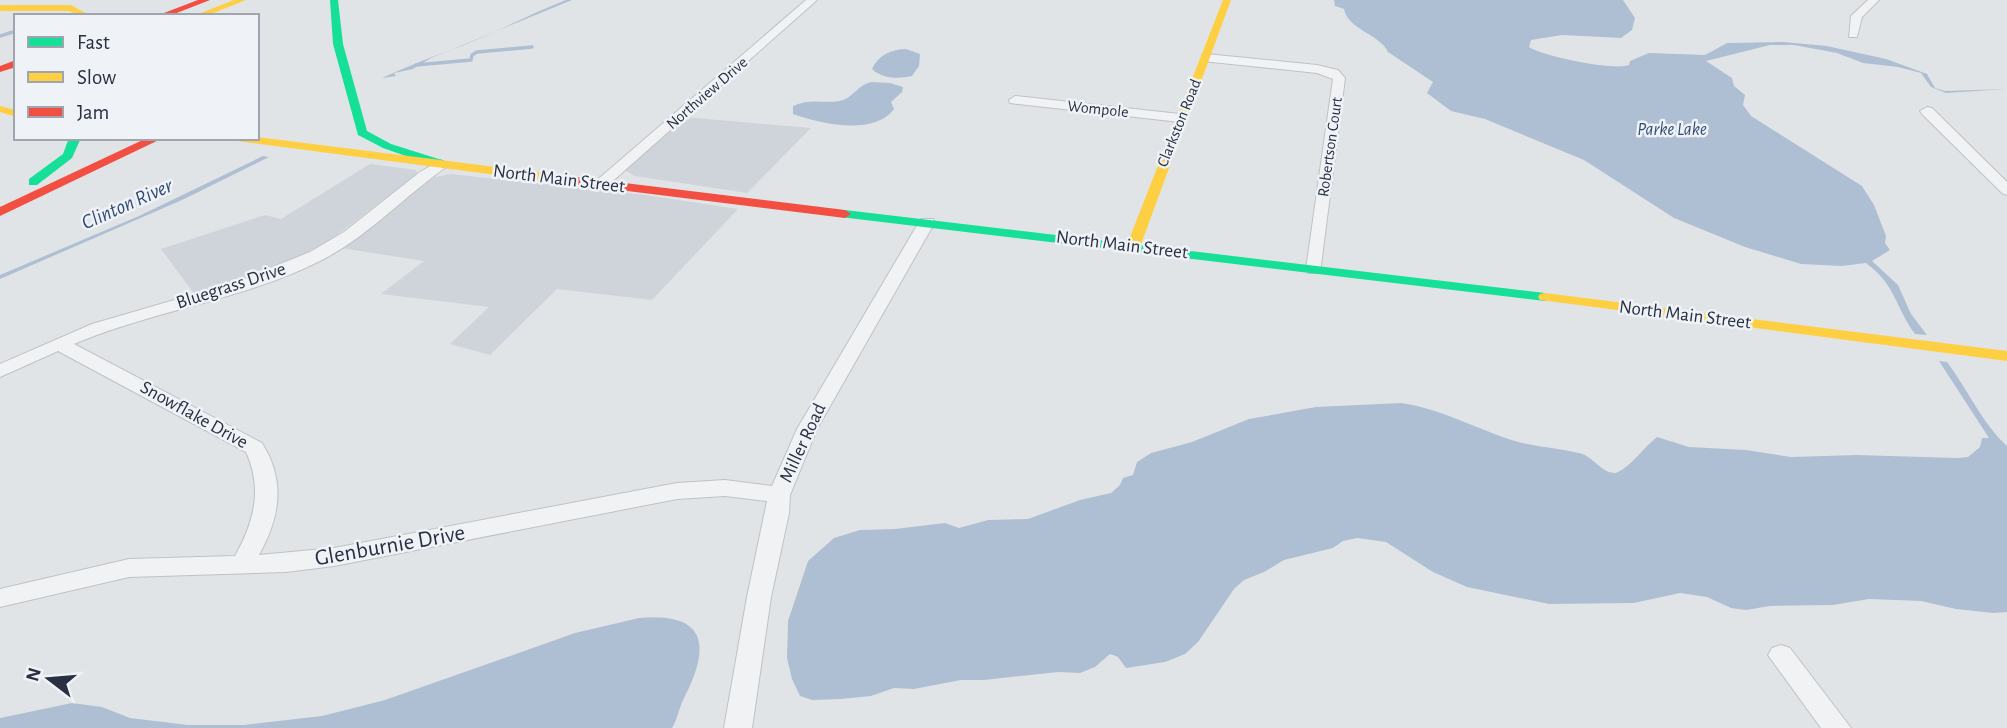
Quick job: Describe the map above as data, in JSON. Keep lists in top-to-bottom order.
{
  "streets": {
    "main road": ["Clarkston Road", "North Main Street"],
    "street": [
      "Northview Drive",
      "Wompole",
      "Robertson Court",
      "Bluegrass Drive",
      "Snowflake Drive",
      "Miller Road",
      "Glenburnie Drive"
    ]
  },
  "crossings": [
    ["Northview Drive", "North Main Street"],
    ["Wompole", "Clarkston Road"],
    ["Clarkston Road", "Robertson Court"],
    ["Clarkston Road", "North Main Street"],
    ["Robertson Court", "North Main Street"],
    ["North Main Street", "Bluegrass Drive"],
    ["North Main Street", "Miller Road"],
    ["Bluegrass Drive", "Snowflake Drive"],
    ["Snowflake Drive", "Glenburnie Drive"],
    ["Miller Road", "Glenburnie Drive"]
  ],
  "water": ["Parke Lake", "Clinton River"],
  "legend": ["Fast", "Slow", "Jam"],
  "north": "left"
}
